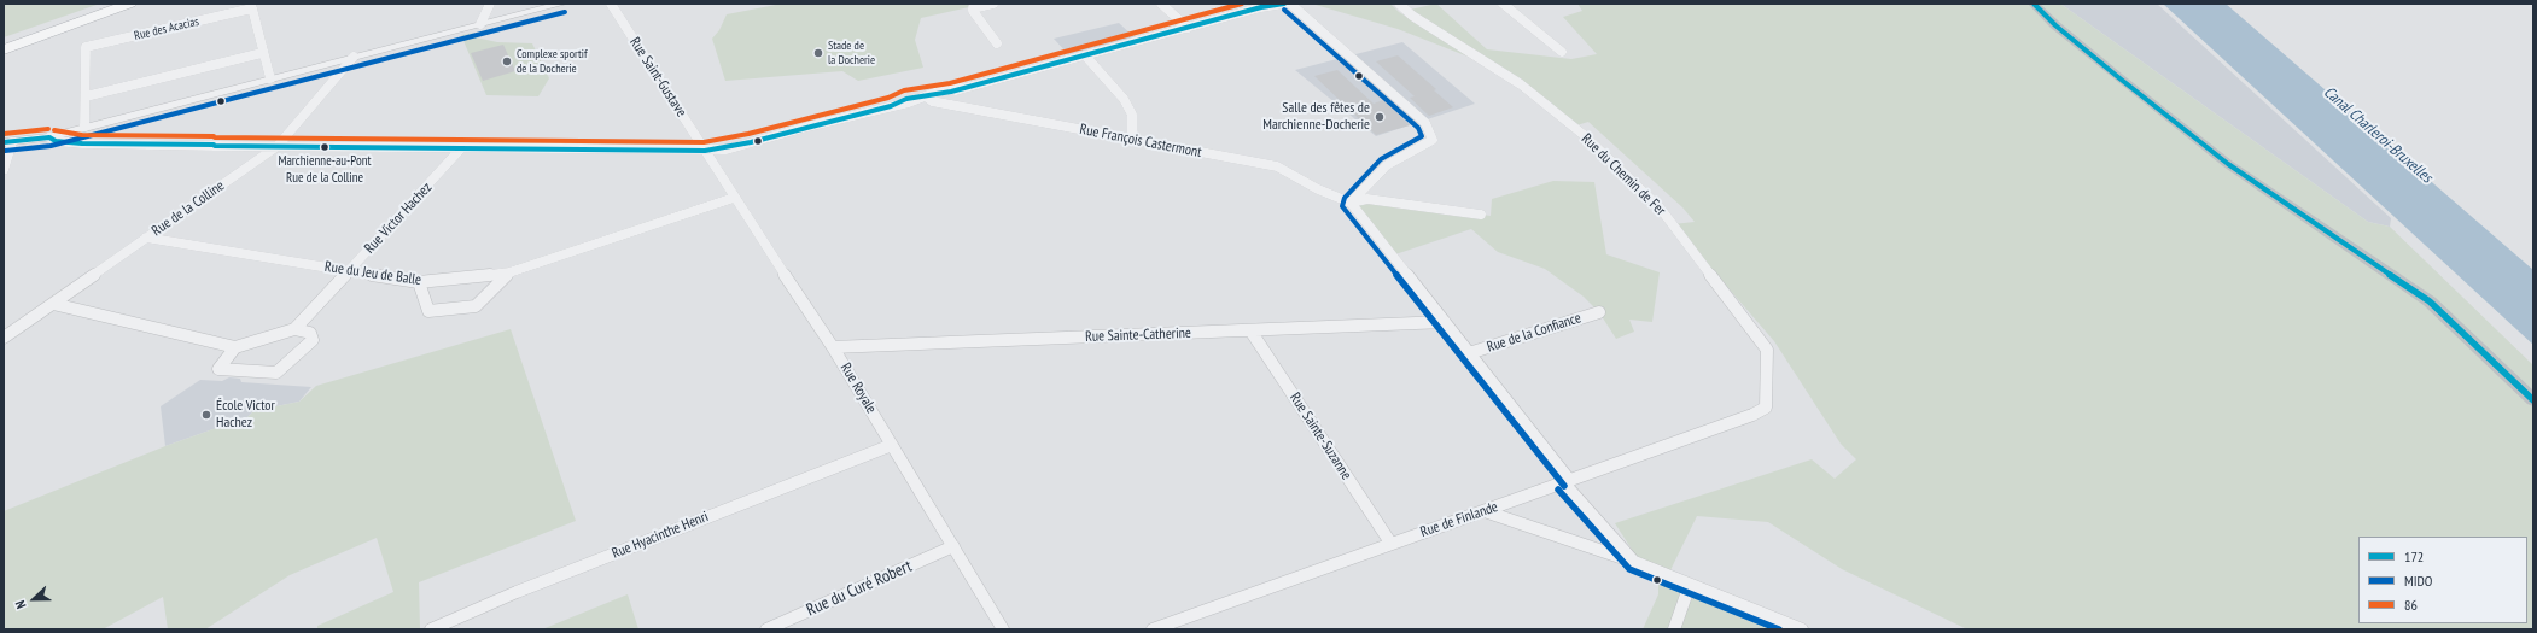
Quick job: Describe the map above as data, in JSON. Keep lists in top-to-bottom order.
{
  "streets": {
    "street": [
      "Rue des Acacias",
      "Rue Saint-Gustave",
      "Rue François Castermont",
      "Rue du Chemin de Fer",
      "Rue de la Colline",
      "Rue Victor Hachez",
      "Rue du Jeu de Balle",
      "Rue de la Confiance",
      "Rue Sainte-Catherine",
      "Rue Royale",
      "Rue Sainte-Suzanne",
      "Rue de Finlande",
      "Rue Hyacinthe Henri",
      "Rue du Curé Robert"
    ]
  },
  "crossings": [
    ["Rue Saint-Gustave", "Rue Royale"],
    ["Rue du Chemin de Fer", "Rue de Finlande"],
    ["Rue de la Colline", "Rue du Jeu de Balle"],
    ["Rue Victor Hachez", "Rue du Jeu de Balle"],
    ["Rue du Jeu de Balle", "Rue Royale"],
    ["Rue Sainte-Catherine", "Rue Royale"],
    ["Rue Sainte-Catherine", "Rue Sainte-Suzanne"],
    ["Rue Royale", "Rue Hyacinthe Henri"],
    ["Rue Royale", "Rue du Curé Robert"],
    ["Rue Sainte-Suzanne", "Rue de Finlande"]
  ],
  "water": ["Canal Charleroi-Bruxelles"],
  "places": [
    "Stade de la Docherie",
    "Complexe sportif de la Docherie",
    "Salle des fêtes de Marchienne-Docherie",
    "Marchienne-au-Pont Rue de la Colline",
    "École Victor Hachez"
  ],
  "lines": ["transit line 172", "transit line 86", "transit line MIDO"],
  "legend": ["172", "MIDO", "86"],
  "north": "left"
}
